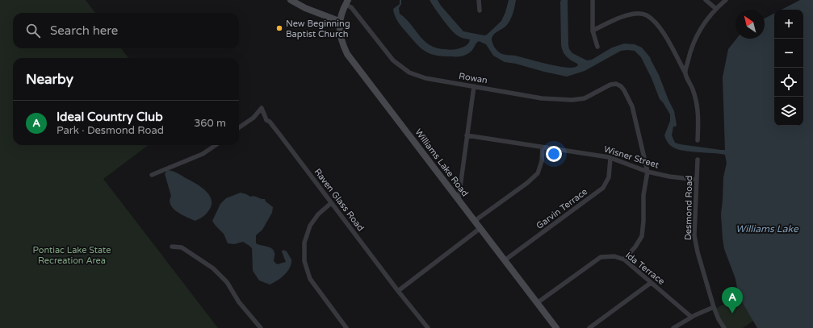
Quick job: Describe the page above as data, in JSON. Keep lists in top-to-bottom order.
{
  "streets": {
    "main road": ["Williams Lake Road"],
    "street": [
      "Rowan",
      "Wisner Street",
      "Raven Glass Road",
      "Desmond Road",
      "Garvin Terrace",
      "Ida Terrace"
    ]
  },
  "crossings": [
    ["Rowan", "Wisner Street"],
    ["Rowan", "Williams Lake Road"],
    ["Wisner Street", "Desmond Road"],
    ["Wisner Street", "Garvin Terrace"],
    ["Williams Lake Road", "Garvin Terrace"],
    ["Williams Lake Road", "Ida Terrace"]
  ],
  "water": ["Williams Lake"],
  "parks": ["Pontiac Lake State Recreation Area"],
  "places": ["New Beginning Baptist Church"],
  "north": "top left",
  "page": {
    "map_buttons": ["+", "−"],
    "search": "Search here",
    "heading": "Nearby",
    "list": [
      {
        "mark": "A",
        "name": "Ideal Country Club",
        "note": "Park · Desmond Road",
        "value": "360 m"
      }
    ],
    "pins": "A"
  }
}
